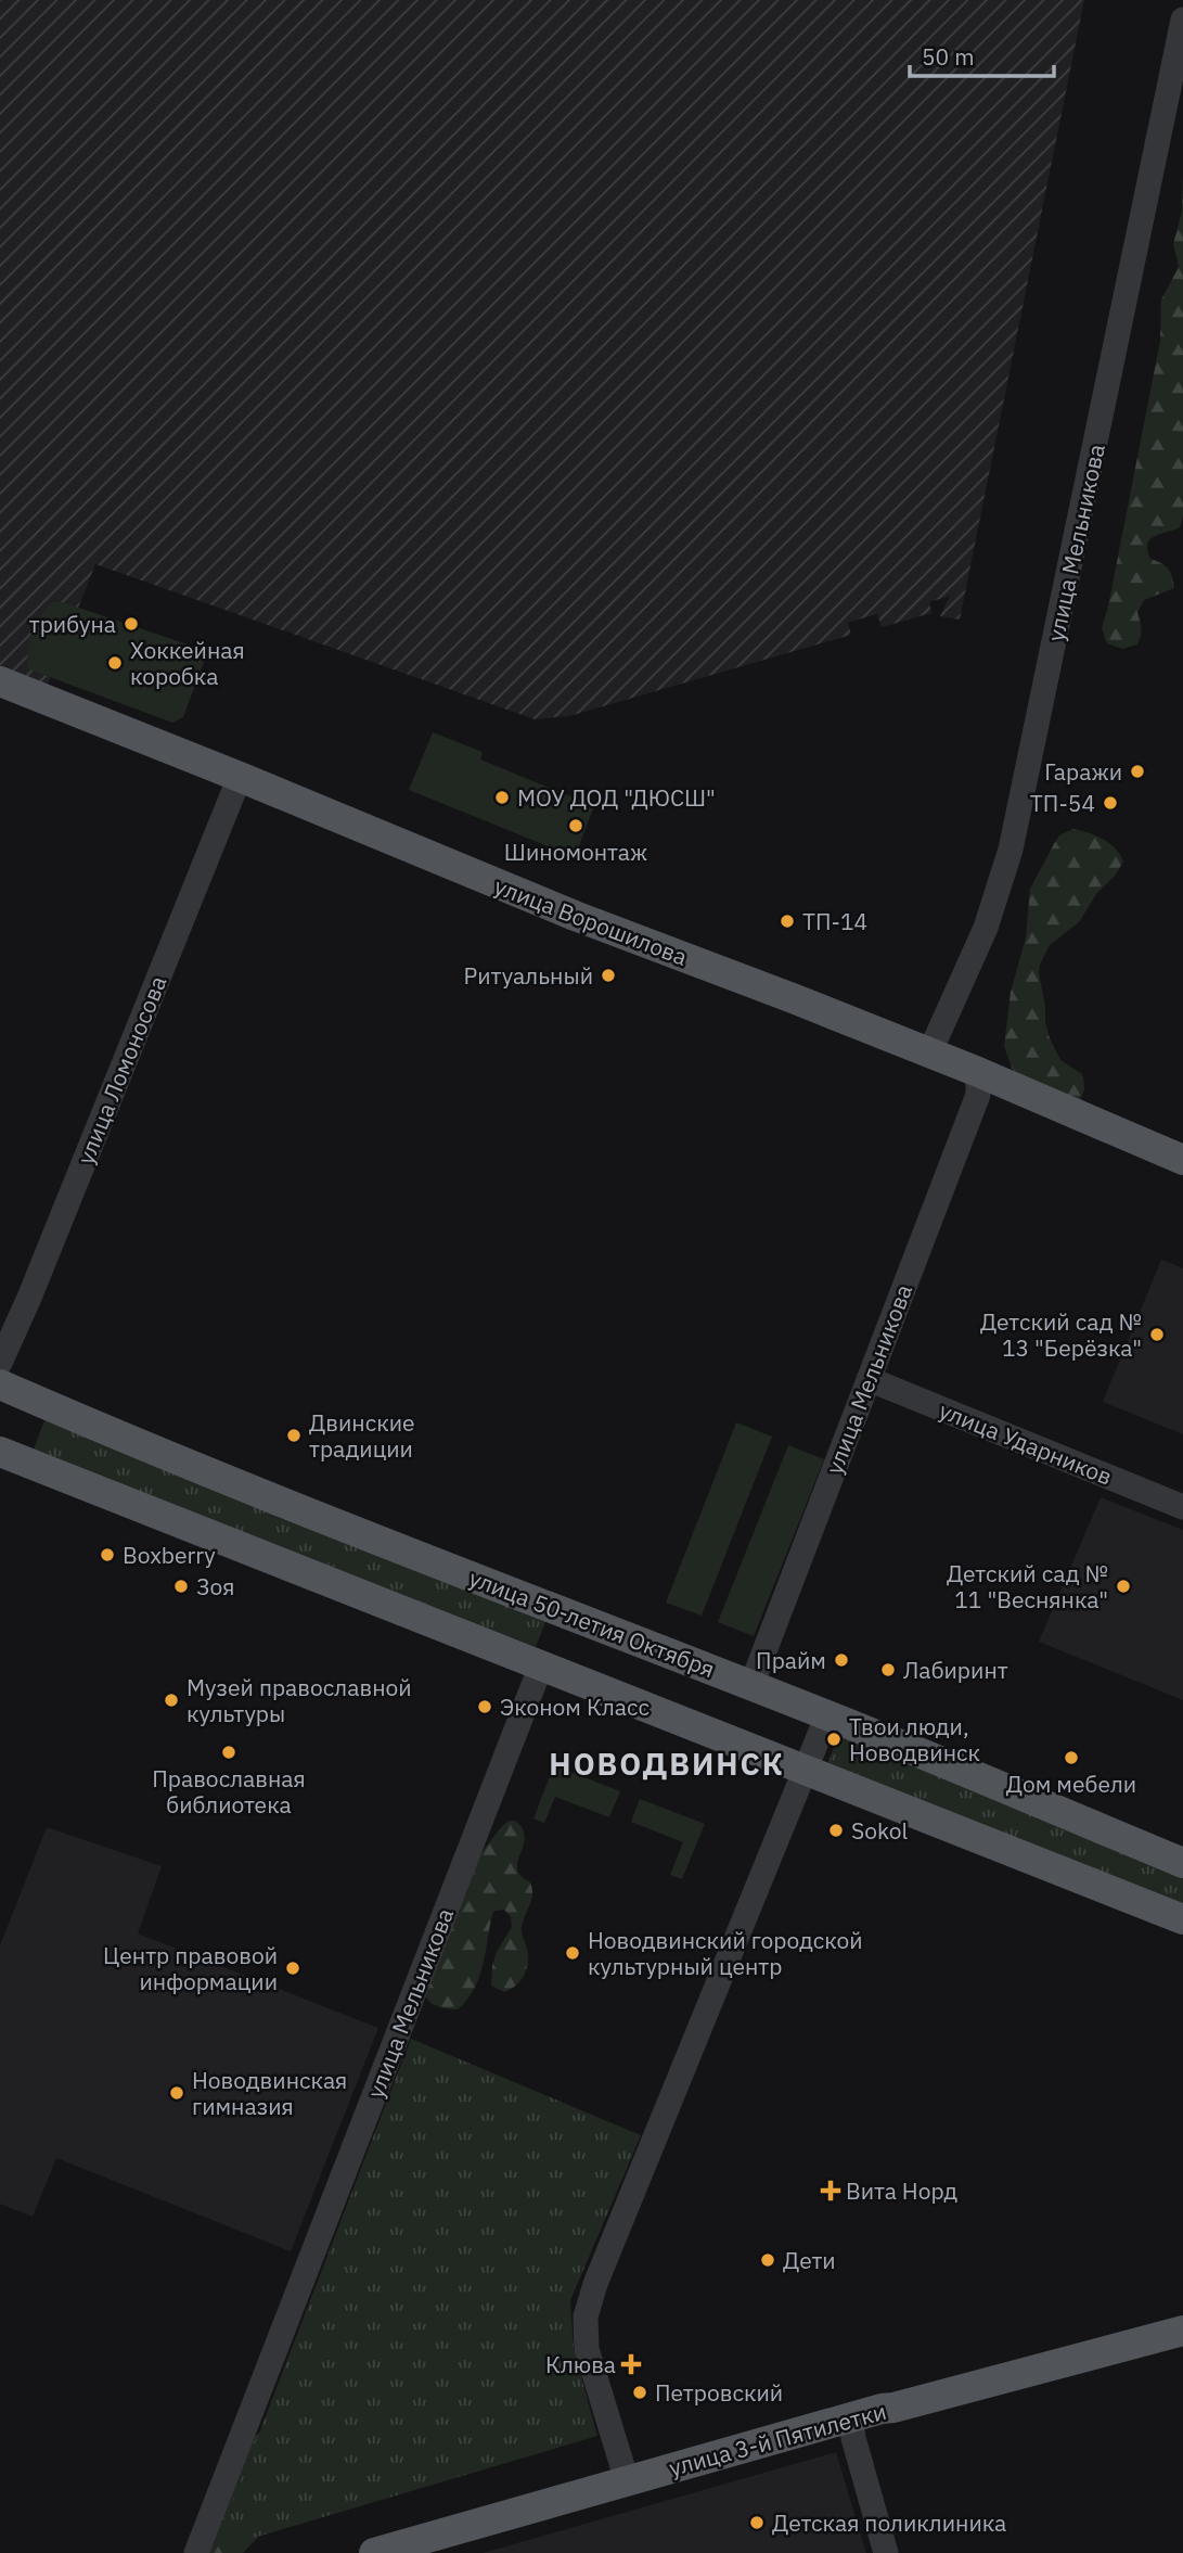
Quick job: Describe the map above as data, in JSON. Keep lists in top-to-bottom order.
{
  "streets": {
    "main road": ["улица Ворошилова", "улица 50-летия Октября", "улица 3-й Пятилетки"],
    "street": ["улица Мельникова", "улица Ломоносова", "улица Ударников"]
  },
  "crossings": [
    ["улица Мельникова", "улица Ворошилова"],
    ["улица Мельникова", "улица Ударников"],
    ["улица Мельникова", "улица 50-летия Октября"],
    ["улица Ворошилова", "улица Ломоносова"]
  ],
  "districts": ["НОВОДВИНСК"],
  "places": {
    "other": [
      "трибуна",
      "Хоккейная коробка",
      "Гаражи",
      "МОУ ДОД \"ДЮСШ\"",
      "ТП-54",
      "Шиномонтаж",
      "ТП-14",
      "Ритуальный",
      "Детский сад № 13 \"Берёзка\"",
      "Двинские традиции",
      "Boxberry",
      "Зоя",
      "Детский сад № 11 \"Веснянка\"",
      "Прайм",
      "Лабиринт",
      "Музей православной культуры",
      "Эконом Класс",
      "Твои люди, Новодвинск",
      "Православная библиотека",
      "Дом мебели",
      "Sokol",
      "Новодвинский городской культурный центр",
      "Центр правовой информации",
      "Новодвинская гимназия",
      "Дети",
      "Петровский",
      "Детская поликлиника"
    ],
    "health": ["Вита Норд", "Клюва"]
  },
  "scale_bar": "50 m"
}
